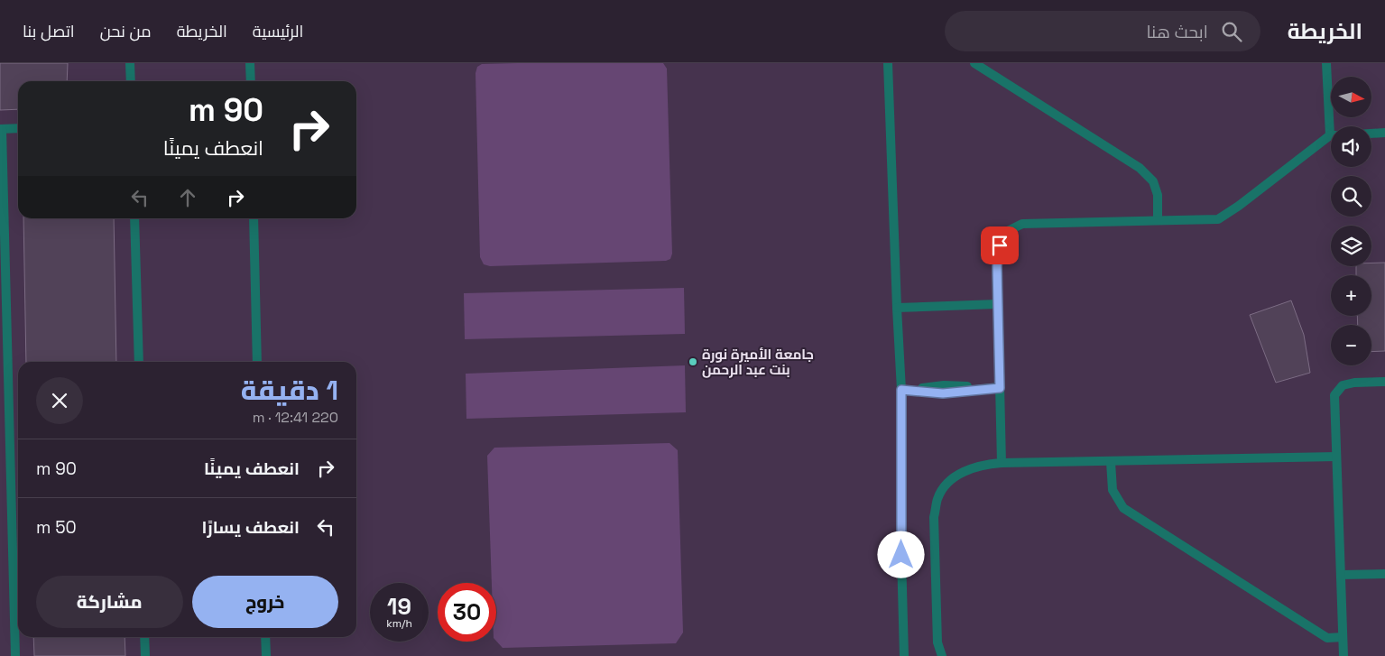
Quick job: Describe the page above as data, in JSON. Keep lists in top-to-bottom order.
{
  "places": ["جامعة الأميرة نورة بنت عبد الرحمن"],
  "north": "right",
  "page": {
    "header": "الخريطة",
    "search": "ابحث هنا",
    "nav": [
      "الرئيسية",
      "الخريطة",
      "من نحن",
      "اتصل بنا"
    ],
    "map_buttons": ["+", "−"],
    "turn": ["90 m", "انعطف يمينًا"],
    "heading": ["1 دقيقة", "220 m · 12:41"],
    "list": [
      {
        "name": "انعطف يمينًا",
        "value": "90 m"
      },
      {
        "name": "انعطف يسارًا",
        "value": "50 m"
      }
    ],
    "buttons": ["خروج", "مشاركة"],
    "speed": "19 km/h",
    "limit": "30"
  }
}
